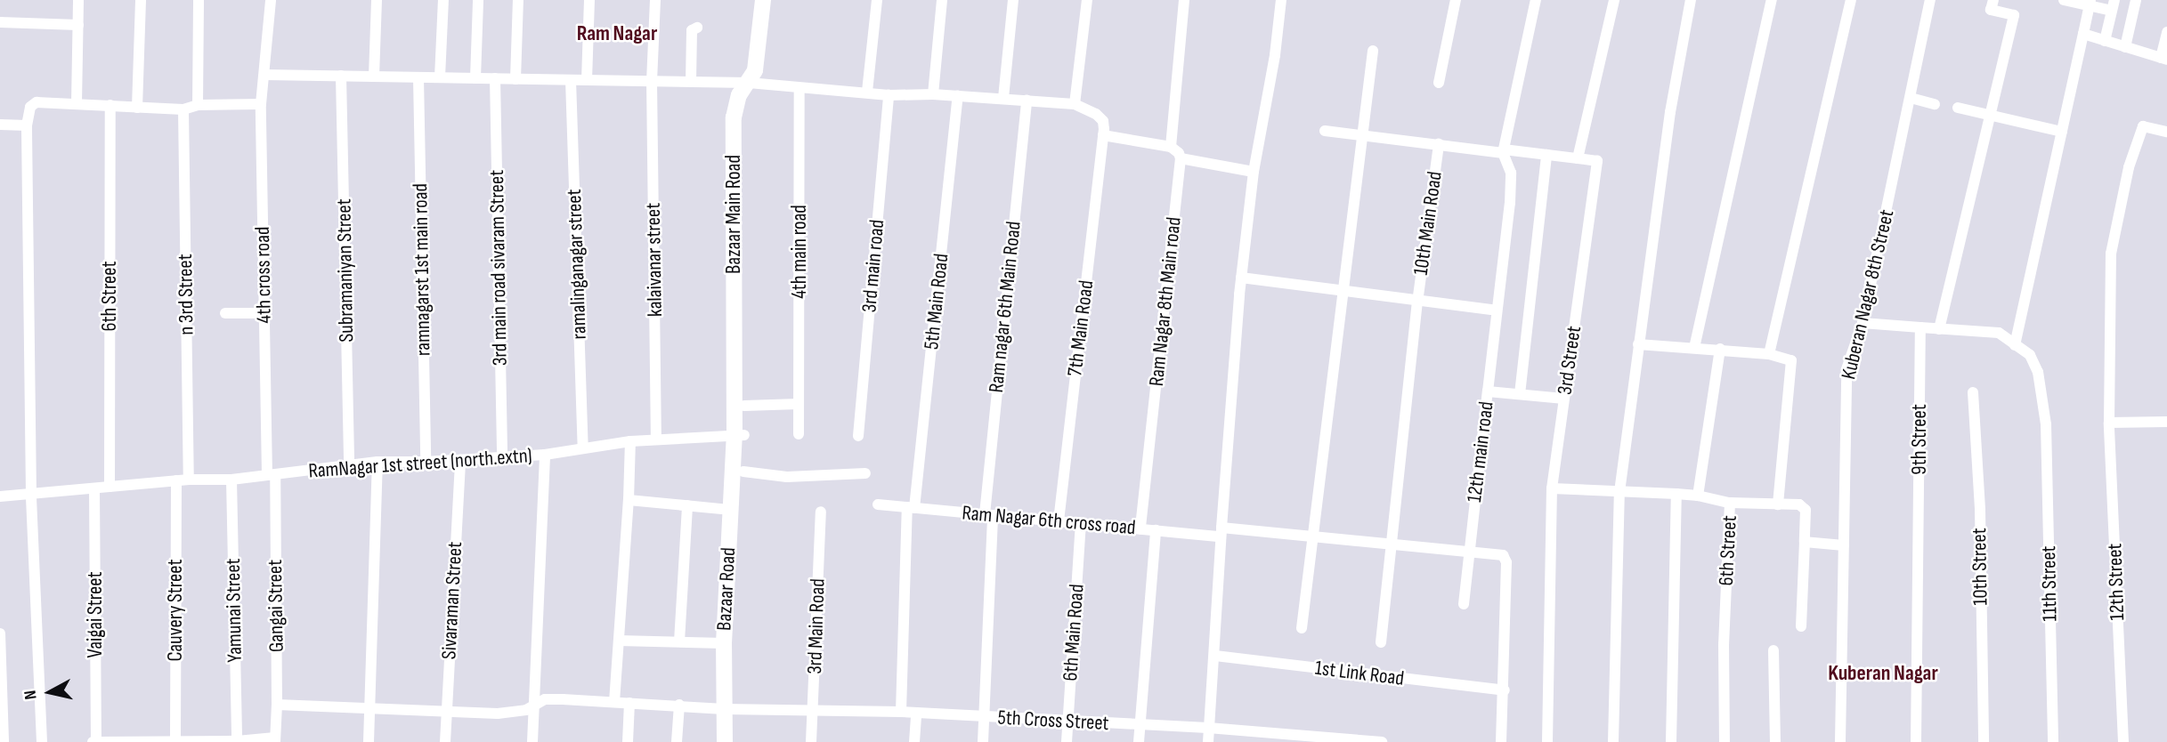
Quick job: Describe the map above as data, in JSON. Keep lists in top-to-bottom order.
{
  "streets": {
    "main road": ["Bazaar Main Road", "Bazaar Road"],
    "street": [
      "10th Main Road",
      "4th main road",
      "kalaivanar street",
      "ramalinganagar street",
      "3rd main road",
      "3rd main road sivaram Street",
      "ramnagarst 1st main road",
      "Subramaniyan Street",
      "4th cross road",
      "n 3rd Street",
      "Kuberan Nagar 8th Street",
      "6th Street",
      "5th Main Road",
      "Ram Nagar 8th Main road",
      "Ram nagar 6th Main Road",
      "7th Main Road",
      "3rd Street",
      "9th Street",
      "12th main road",
      "RamNagar 1st street (north.extn)",
      "Ram Nagar 6th cross road",
      "10th Street",
      "12th Street",
      "11th Street",
      "Sivaraman Street",
      "Gangai Street",
      "Cauvery Street",
      "Yamunai Street",
      "Vaigai Street",
      "3rd Main Road",
      "6th Main Road",
      "1st Link Road",
      "5th Cross Street"
    ]
  },
  "crossings": [
    ["Bazaar Main Road", "RamNagar 1st street (north.extn)"],
    ["Bazaar Main Road", "Bazaar Road"],
    ["10th Main Road", "Ram Nagar 6th cross road"],
    ["kalaivanar street", "RamNagar 1st street (north.extn)"],
    ["ramalinganagar street", "RamNagar 1st street (north.extn)"],
    ["3rd main road sivaram Street", "RamNagar 1st street (north.extn)"],
    ["ramnagarst 1st main road", "RamNagar 1st street (north.extn)"],
    ["Subramaniyan Street", "RamNagar 1st street (north.extn)"],
    ["4th cross road", "RamNagar 1st street (north.extn)"],
    ["4th cross road", "Gangai Street"],
    ["n 3rd Street", "RamNagar 1st street (north.extn)"],
    ["6th Street", "RamNagar 1st street (north.extn)"],
    ["5th Main Road", "Ram Nagar 6th cross road"],
    ["5th Main Road", "5th Cross Street"],
    ["Ram Nagar 8th Main road", "Ram Nagar 6th cross road"],
    ["Ram nagar 6th Main Road", "Ram Nagar 6th cross road"],
    ["7th Main Road", "Ram Nagar 6th cross road"],
    ["3rd Street", "12th main road"],
    ["12th main road", "Ram Nagar 6th cross road"],
    ["RamNagar 1st street (north.extn)", "Bazaar Road"],
    ["RamNagar 1st street (north.extn)", "Sivaraman Street"],
    ["RamNagar 1st street (north.extn)", "Gangai Street"],
    ["RamNagar 1st street (north.extn)", "Cauvery Street"],
    ["RamNagar 1st street (north.extn)", "Yamunai Street"],
    ["RamNagar 1st street (north.extn)", "Vaigai Street"],
    ["Ram Nagar 6th cross road", "6th Main Road"],
    ["Ram Nagar 6th cross road", "1st Link Road"],
    ["Bazaar Road", "5th Cross Street"],
    ["Sivaraman Street", "5th Cross Street"],
    ["Gangai Street", "5th Cross Street"],
    ["3rd Main Road", "5th Cross Street"],
    ["6th Main Road", "5th Cross Street"]
  ],
  "districts": ["Ram Nagar", "Kuberan Nagar"],
  "north": "left"
}
